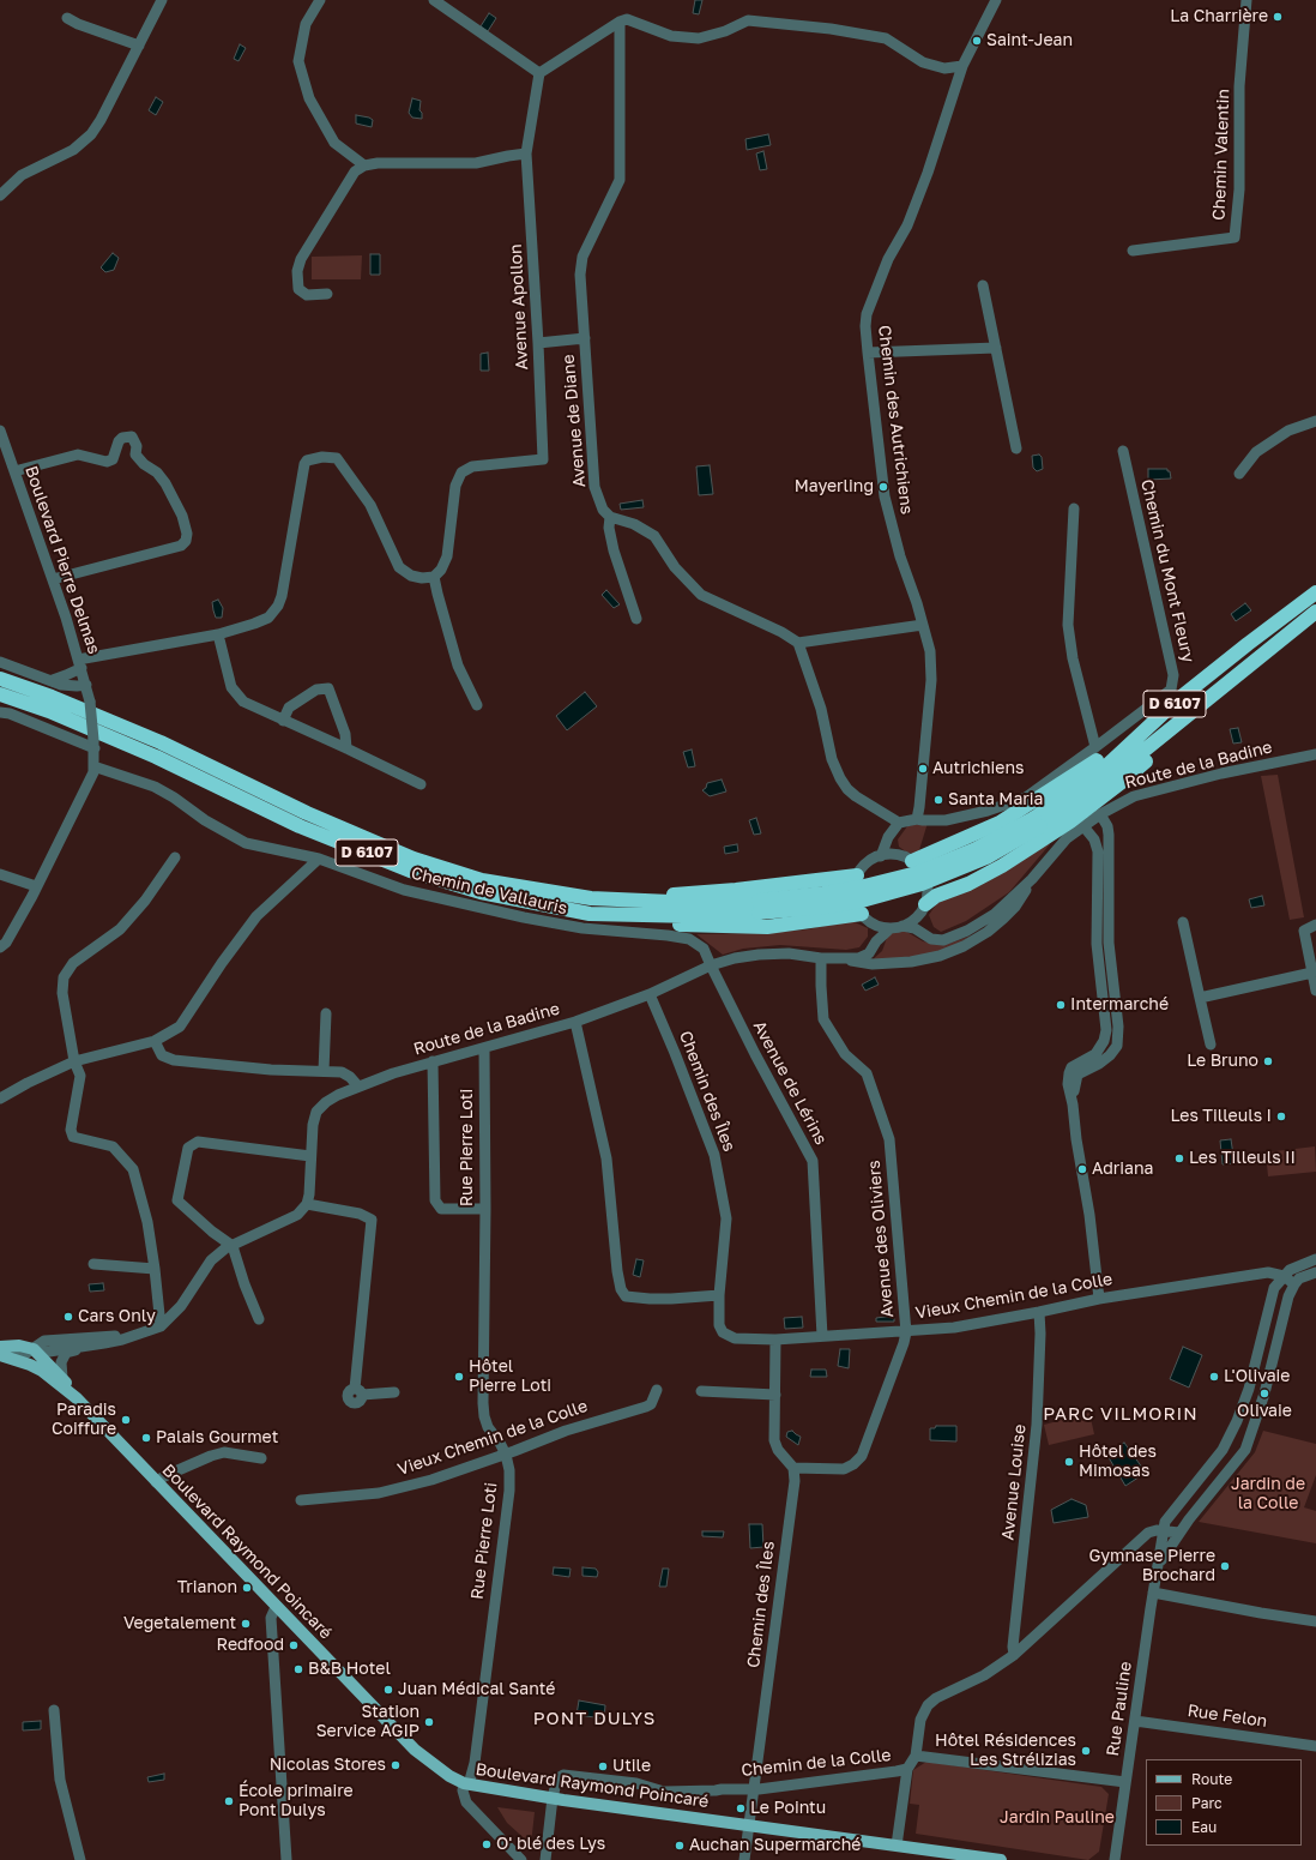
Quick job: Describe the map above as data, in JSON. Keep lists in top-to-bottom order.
{
  "streets": {
    "highway": ["D 6107"],
    "main road": ["Boulevard Raymond Poincaré"],
    "street": [
      "Chemin Valentin",
      "Avenue Apollon",
      "Chemin des Autrichiens",
      "Avenue de Diane",
      "Boulevard Pierre Delmas",
      "Chemin du Mont Fleury",
      "Route de la Badine",
      "Chemin de Vallauris",
      "Avenue de Lérins",
      "Chemin des Îles",
      "Rue Pierre Loti",
      "Avenue des Oliviers",
      "Vieux Chemin de la Colle",
      "Avenue Louise",
      "Rue Pauline",
      "Rue Felon",
      "Chemin de la Colle"
    ]
  },
  "crossings": [
    ["Boulevard Pierre Delmas", "Chemin de Vallauris"],
    ["Route de la Badine", "Chemin de Vallauris"],
    ["Route de la Badine", "Avenue de Lérins"],
    ["Route de la Badine", "Chemin des Îles"],
    ["Route de la Badine", "Rue Pierre Loti"],
    ["Route de la Badine", "Avenue des Oliviers"],
    ["Chemin de Vallauris", "Avenue de Lérins"],
    ["Avenue de Lérins", "Vieux Chemin de la Colle"],
    ["Chemin des Îles", "Avenue des Oliviers"],
    ["Chemin des Îles", "Vieux Chemin de la Colle"],
    ["Chemin des Îles", "Boulevard Raymond Poincaré"],
    ["Chemin des Îles", "Chemin de la Colle"],
    ["Rue Pierre Loti", "Vieux Chemin de la Colle"],
    ["Rue Pierre Loti", "Boulevard Raymond Poincaré"],
    ["Avenue des Oliviers", "Vieux Chemin de la Colle"],
    ["Vieux Chemin de la Colle", "Avenue Louise"],
    ["Avenue Louise", "Chemin de la Colle"],
    ["Boulevard Raymond Poincaré", "Chemin de la Colle"],
    ["Rue Pauline", "Rue Felon"],
    ["Rue Pauline", "Chemin de la Colle"]
  ],
  "districts": ["PARC VILMORIN", "PONT DULYS"],
  "parks": ["Jardin de la Colle", "Jardin Pauline"],
  "places": [
    "La Charrière",
    "Saint-Jean",
    "Mayerling",
    "Autrichiens",
    "Santa Maria",
    "Intermarché",
    "Le Bruno",
    "Les Tilleuls I",
    "Les Tilleuls II",
    "Adriana",
    "Cars Only",
    "Hôtel Pierre Loti",
    "L'Olivaie",
    "Olivaie",
    "Paradis Coiffure",
    "Palais Gourmet",
    "Hôtel des Mimosas",
    "Gymnase Pierre Brochard",
    "Trianon",
    "Vegetalement",
    "Redfood",
    "B&B Hotel",
    "Juan Médical Santé",
    "Station Service AGIP",
    "Hôtel Résidences Les Strélizias",
    "Nicolas Stores",
    "Utile",
    "École primaire Pont Dulys",
    "Le Pointu",
    "O' blé des Lys",
    "Auchan Supermarché"
  ],
  "legend": ["Route", "Parc", "Eau"]
}
